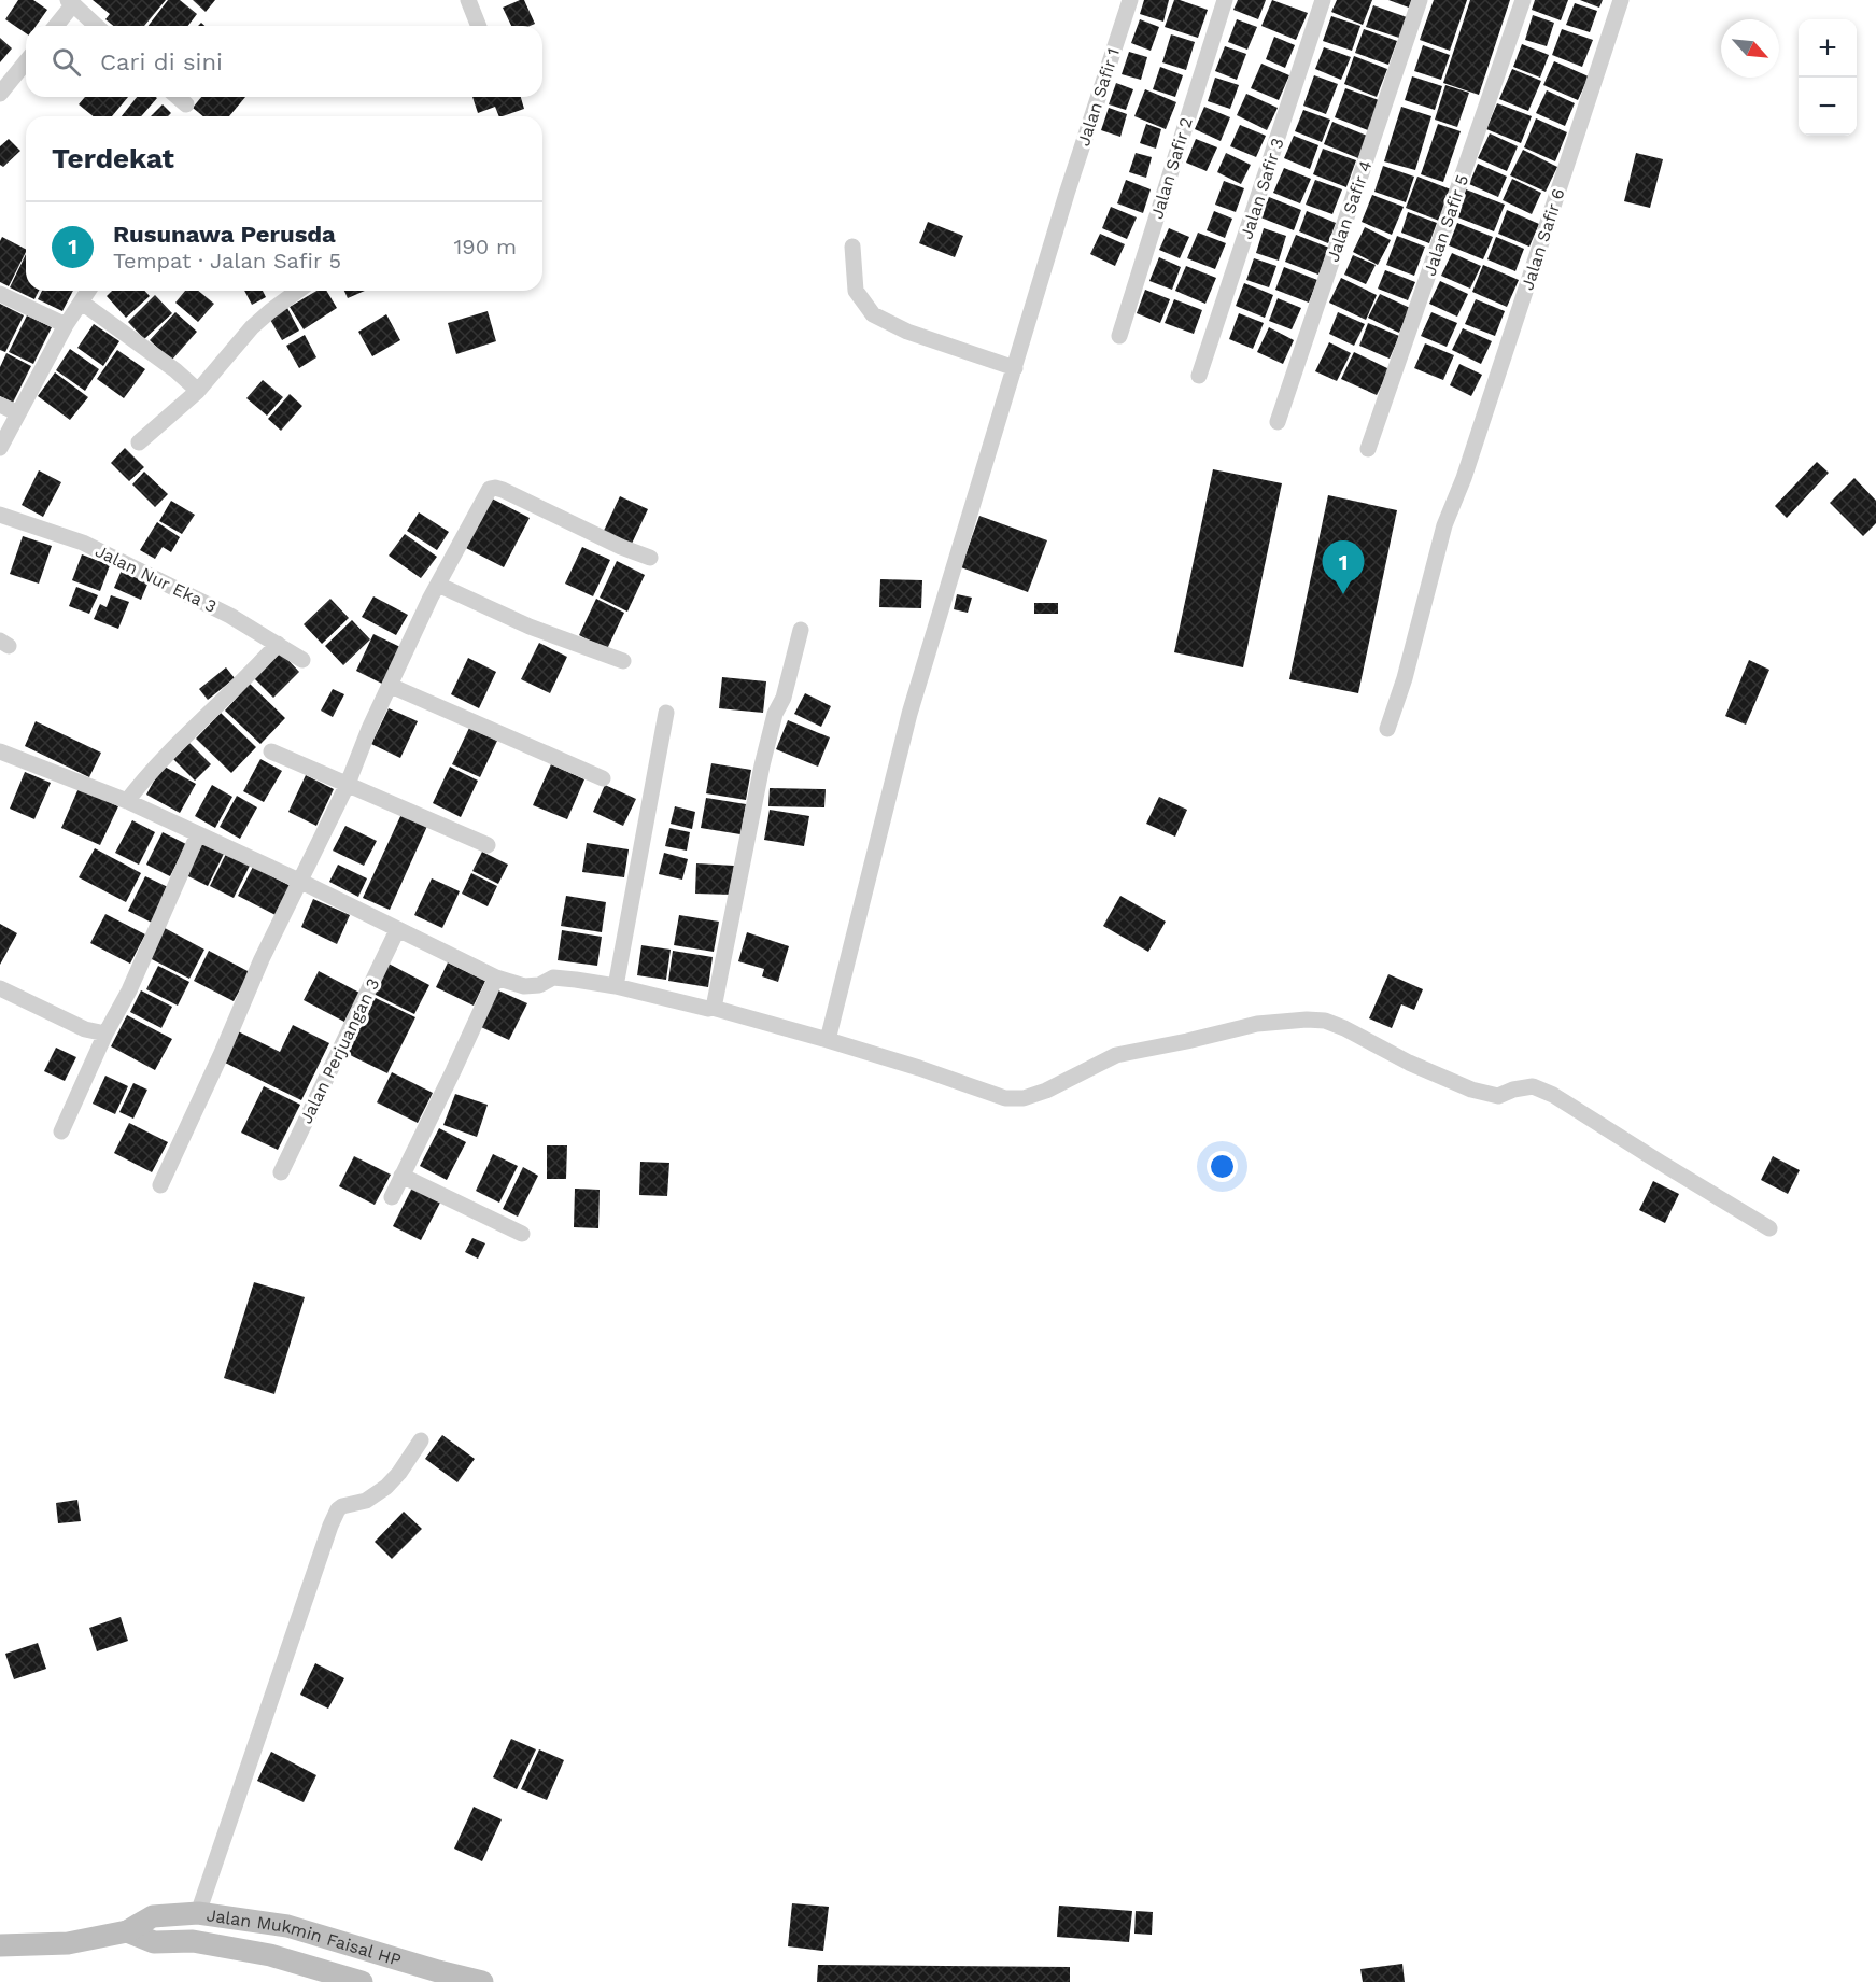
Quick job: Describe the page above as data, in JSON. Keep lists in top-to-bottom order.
{
  "streets": {
    "street": [
      "Jalan Safir 1",
      "Jalan Safir 2",
      "Jalan Safir 3",
      "Jalan Safir 4",
      "Jalan Safir 5",
      "Jalan Safir 6",
      "Jalan Nur Eka 3",
      "Jalan Perjuangan 3",
      "Jalan Mukmin Faisal HP"
    ]
  },
  "north": "bottom right",
  "page": {
    "map_buttons": ["+", "−"],
    "search": "Cari di sini",
    "heading": "Terdekat",
    "list": [
      {
        "mark": "1",
        "name": "Rusunawa Perusda",
        "note": "Tempat · Jalan Safir 5",
        "value": "190 m"
      }
    ],
    "pins": "1"
  }
}
